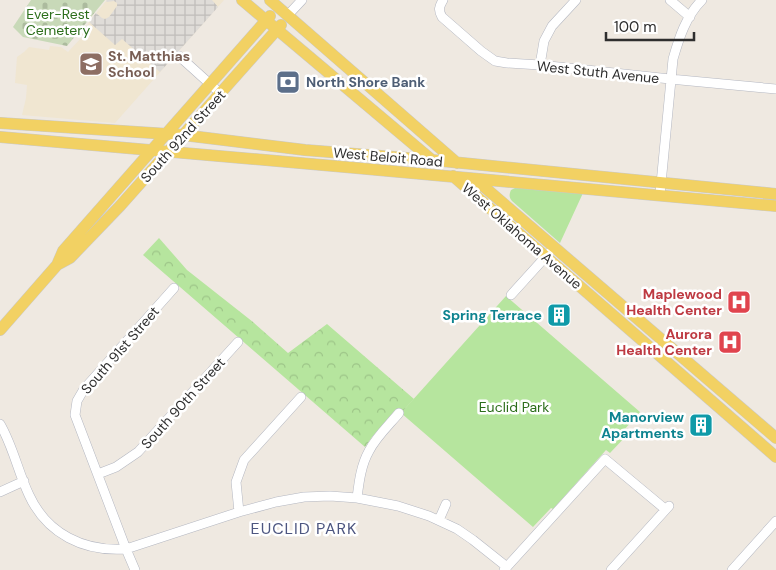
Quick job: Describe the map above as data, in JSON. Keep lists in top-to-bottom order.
{
  "streets": {
    "main road": ["South 92nd Street", "West Beloit Road", "West Oklahoma Avenue"],
    "street": ["West Stuth Avenue", "South 91st Street", "South 90th Street"]
  },
  "crossings": [
    ["South 92nd Street", "West Beloit Road"],
    ["South 92nd Street", "West Oklahoma Avenue"],
    ["West Beloit Road", "West Oklahoma Avenue"],
    ["South 91st Street", "South 90th Street"]
  ],
  "districts": ["EUCLID PARK"],
  "parks": ["Ever-Rest Cemetery", "Euclid Park"],
  "places": {
    "school or university": ["St. Matthias School"],
    "bank": ["North Shore Bank"],
    "hospital": ["Maplewood Health Center", "Aurora Health Center"],
    "building": ["Spring Terrace", "Manorview Apartments"]
  },
  "scale_bar": "100 m"
}
